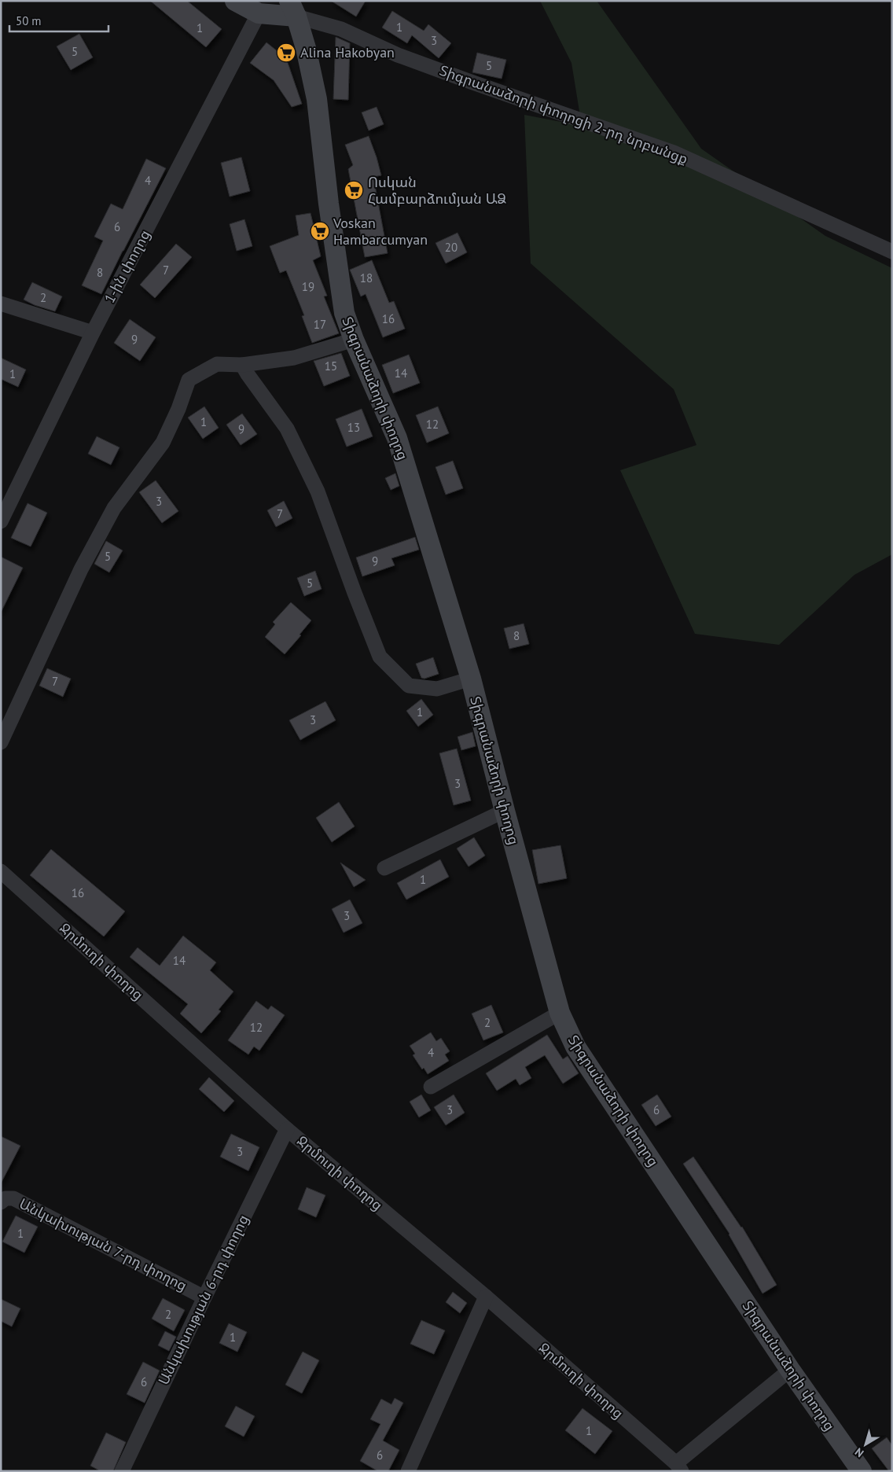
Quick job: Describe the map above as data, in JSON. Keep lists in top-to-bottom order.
{
  "streets": {
    "main road": ["Տիգրանաձորի փողոց"],
    "street": [
      "Տիգրանաձորի փողոցի 2-րդ նրբանցք",
      "1-ին փողոց",
      "Ջրմուղի փողոց",
      "Անկախության 7-րդ փողոց",
      "Անկախության 6-րդ փողոց"
    ]
  },
  "crossings": [
    ["Տիգրանաձորի փողոցի 2-րդ նրբանցք", "Տիգրանաձորի փողոց"],
    ["Ջրմուղի փողոց", "Անկախության 6-րդ փողոց"],
    ["Անկախության 7-րդ փողոց", "Անկախության 6-րդ փողոց"]
  ],
  "places": {
    "supermarket": ["Alina Hakobyan", "Ոսկան Համբարձումյան ԱՁ", "Voskan Hambarcumyan"]
  },
  "house_numbers": [
    "1",
    "1",
    "3",
    "5",
    "5",
    "4",
    "6",
    "20",
    "7",
    "8",
    "18",
    "19",
    "2",
    "16",
    "17",
    "9",
    "15",
    "14",
    "1",
    "1",
    "12",
    "13",
    "9",
    "3",
    "7",
    "5",
    "9",
    "5",
    "8",
    "7",
    "1",
    "3",
    "3",
    "1",
    "16",
    "3",
    "14",
    "2",
    "12",
    "4",
    "3",
    "6",
    "3",
    "1",
    "2",
    "1",
    "6",
    "1",
    "6"
  ],
  "scale_bar": "50 m",
  "north": "bottom left"
}
